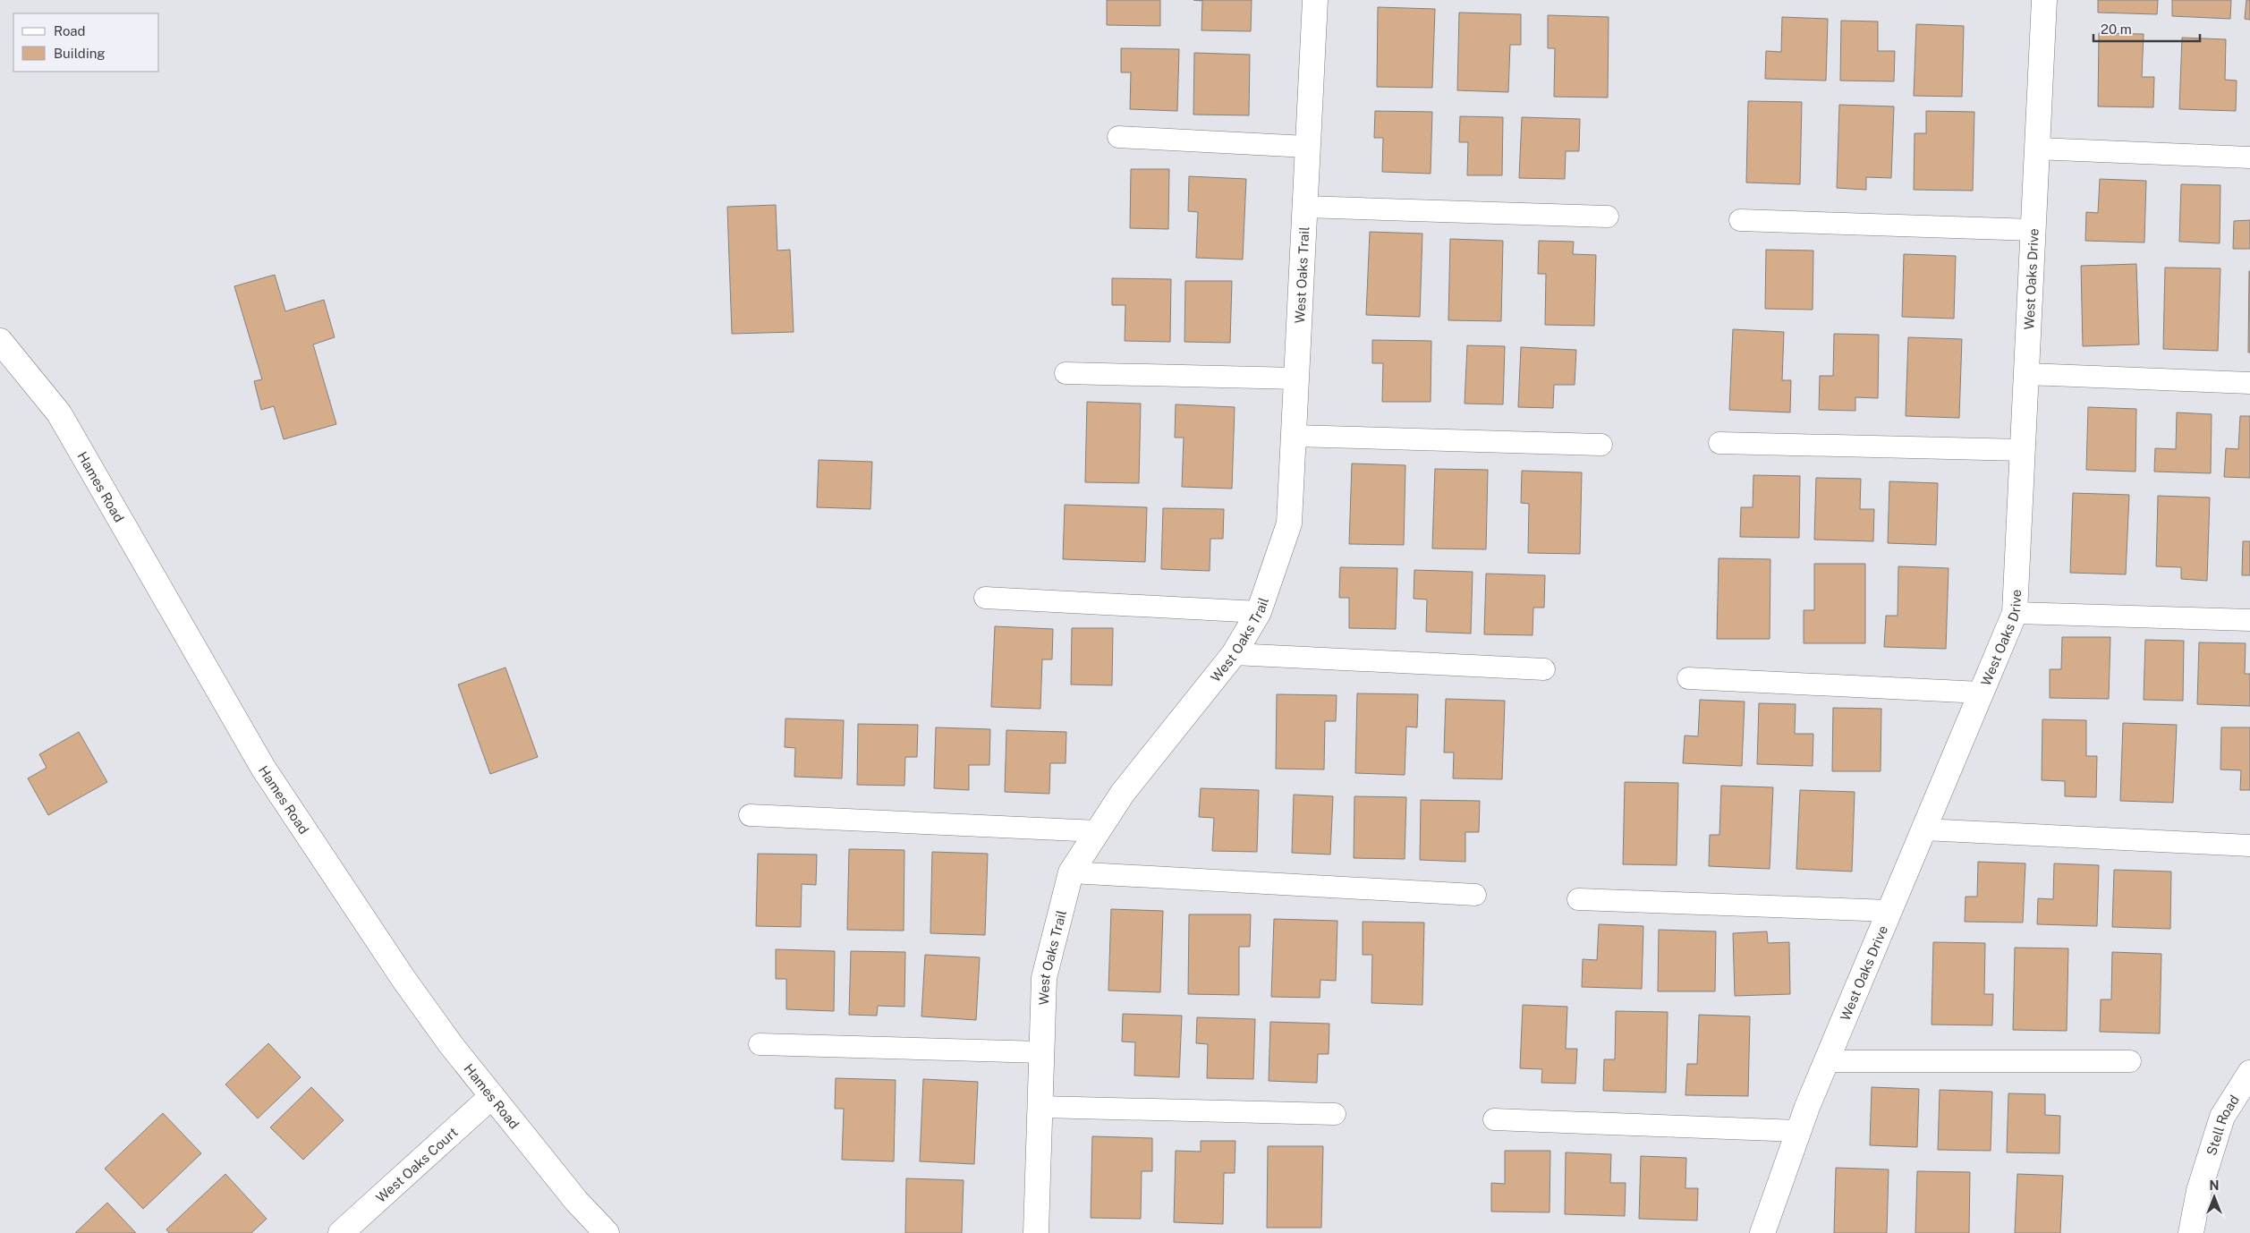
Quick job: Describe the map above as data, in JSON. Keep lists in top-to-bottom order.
{
  "streets": {
    "street": [
      "West Oaks Trail",
      "West Oaks Drive",
      "Hames Road",
      "Stell Road",
      "West Oaks Court"
    ]
  },
  "crossings": [
    ["Hames Road", "West Oaks Court"]
  ],
  "legend": ["Road", "Building"],
  "scale_bar": "20 m",
  "north": "top"
}
